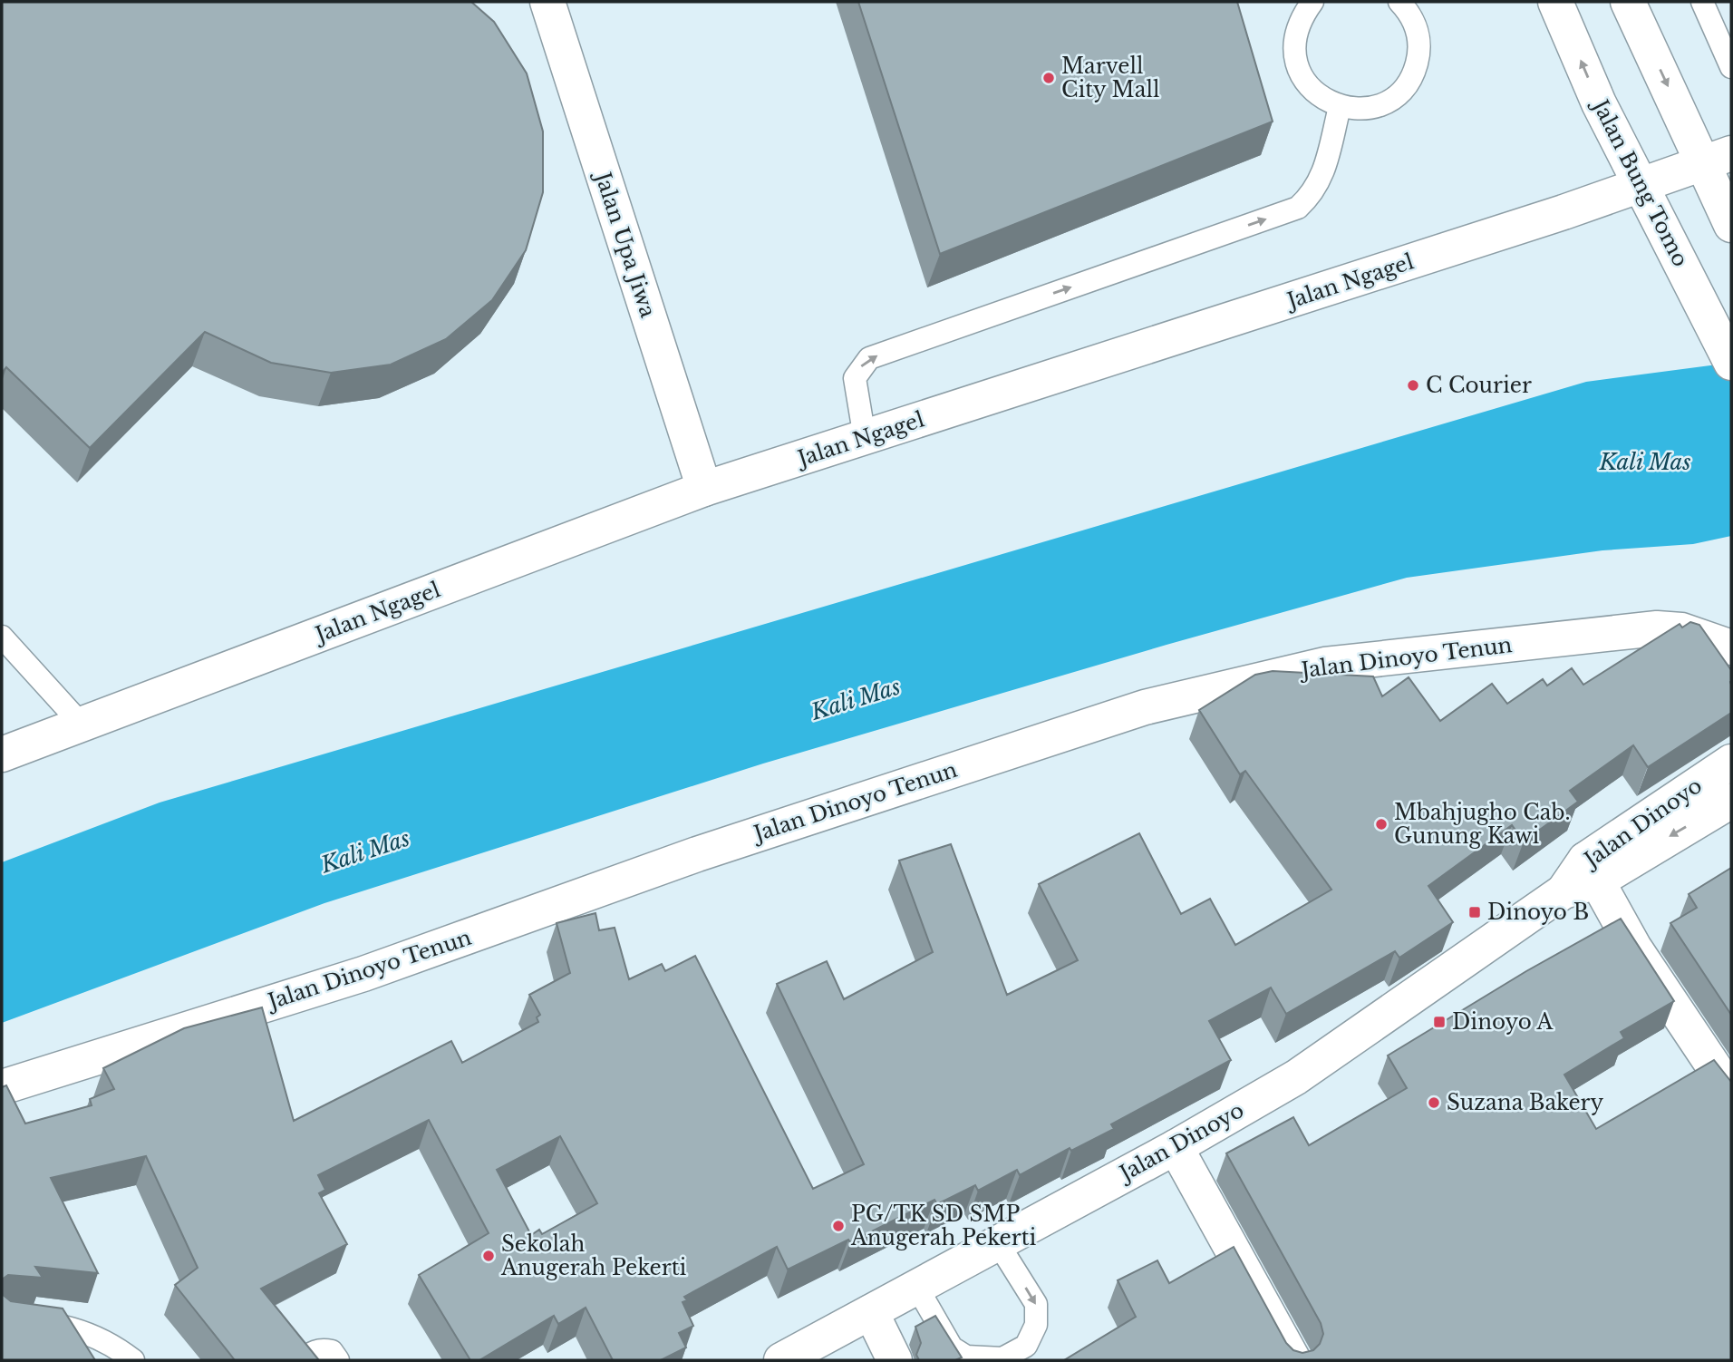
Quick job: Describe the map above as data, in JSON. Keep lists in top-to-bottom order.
{
  "streets": {
    "main road": [
      "Jalan Bung Tomo",
      "Jalan Upa Jiwa",
      "Jalan Ngagel",
      "Jalan Dinoyo Tenun",
      "Jalan Dinoyo"
    ]
  },
  "crossings": [
    ["Jalan Bung Tomo", "Jalan Ngagel"],
    ["Jalan Upa Jiwa", "Jalan Ngagel"]
  ],
  "water": ["Kali Mas"],
  "places": {
    "other": [
      "Marvell City Mall",
      "C Courier",
      "Mbahjugho Cab. Gunung Kawi",
      "Suzana Bakery",
      "PG/TK SD SMP Anugerah Pekerti",
      "Sekolah Anugerah Pekerti"
    ],
    "transit": ["Dinoyo B", "Dinoyo A"]
  }
}
